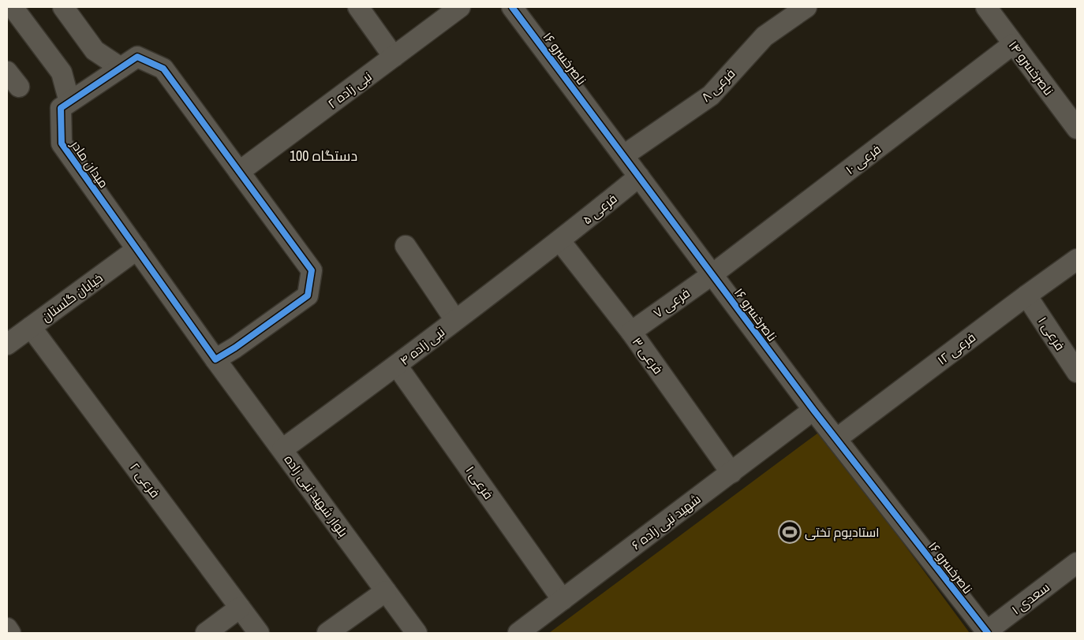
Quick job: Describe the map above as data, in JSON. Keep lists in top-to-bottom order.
{
  "streets": {
    "street": [
      "ناصرخسرو ۱۶",
      "ناصرخسرو ۱۴",
      "فرعی ۸",
      "نبی زاده ۲",
      "فرعی ۱۰",
      "میدان مادر",
      "فرعی ۵",
      "خیابان گلستان",
      "فرعی ۷",
      "فرعی ۱",
      "نبی زاده ۴",
      "فرعی ۱۲",
      "فرعی ۳",
      "فرعی ۲",
      "بلوار شهید نبی زاده",
      "شهید نبی زاده ۶",
      "سعدی ۱"
    ]
  },
  "crossings": [
    ["ناصرخسرو ۱۶", "فرعی ۸"],
    ["ناصرخسرو ۱۶", "فرعی ۱۰"],
    ["ناصرخسرو ۱۶", "فرعی ۵"],
    ["ناصرخسرو ۱۶", "فرعی ۷"],
    ["ناصرخسرو ۱۶", "فرعی ۱۲"],
    ["ناصرخسرو ۱۶", "شهید نبی زاده ۶"],
    ["ناصرخسرو ۱۶", "سعدی ۱"],
    ["ناصرخسرو ۱۴", "فرعی ۱۰"],
    ["نبی زاده ۲", "میدان مادر"],
    ["فرعی ۱۰", "فرعی ۷"],
    ["میدان مادر", "خیابان گلستان"],
    ["میدان مادر", "بلوار شهید نبی زاده"],
    ["فرعی ۵", "نبی زاده ۴"],
    ["فرعی ۵", "فرعی ۳"],
    ["خیابان گلستان", "فرعی ۲"],
    ["فرعی ۷", "فرعی ۳"],
    ["فرعی ۱", "نبی زاده ۴"],
    ["فرعی ۱", "فرعی ۱۲"],
    ["فرعی ۱", "شهید نبی زاده ۶"],
    ["نبی زاده ۴", "فرعی ۳"],
    ["نبی زاده ۴", "بلوار شهید نبی زاده"],
    ["فرعی ۳", "شهید نبی زاده ۶"]
  ],
  "districts": ["100 دستگاه"],
  "places": {
    "sports": ["استادیوم تختی"]
  }
}
